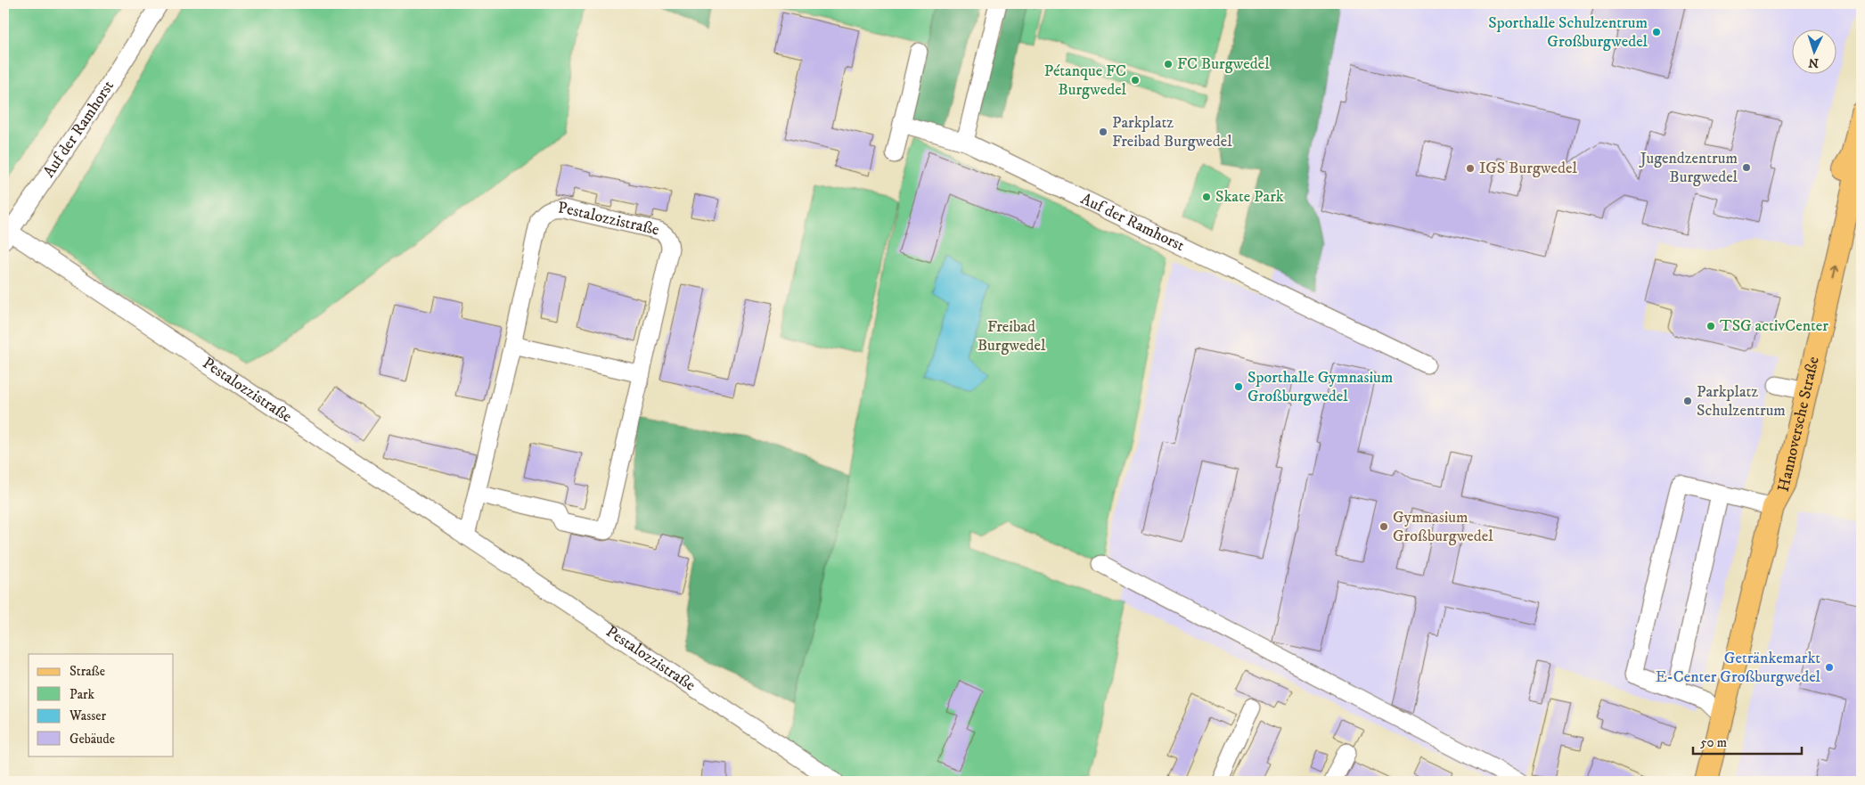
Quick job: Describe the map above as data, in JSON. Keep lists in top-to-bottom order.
{
  "streets": {
    "main road": ["Hannoversche Straße"],
    "street": ["Auf der Ramhorst", "Pestalozzistraße"]
  },
  "crossings": [
    ["Auf der Ramhorst", "Pestalozzistraße"]
  ],
  "parks": ["Freibad Burgwedel"],
  "places": [
    "Sporthalle Schulzentrum Großburgwedel",
    "FC Burgwedel",
    "Pétanque FC Burgwedel",
    "Parkplatz Freibad Burgwedel",
    "Jugendzentrum Burgwedel",
    "IGS Burgwedel",
    "Skate Park",
    "TSG activCenter",
    "Sporthalle Gymnasium Großburgwedel",
    "Parkplatz Schulzentrum",
    "Gymnasium Großburgwedel",
    "Getränkemarkt E-Center Großburgwedel"
  ],
  "legend": [
    "Straße",
    "Park",
    "Wasser",
    "Gebäude"
  ],
  "scale_bar": "50 m",
  "north": "bottom"
}
